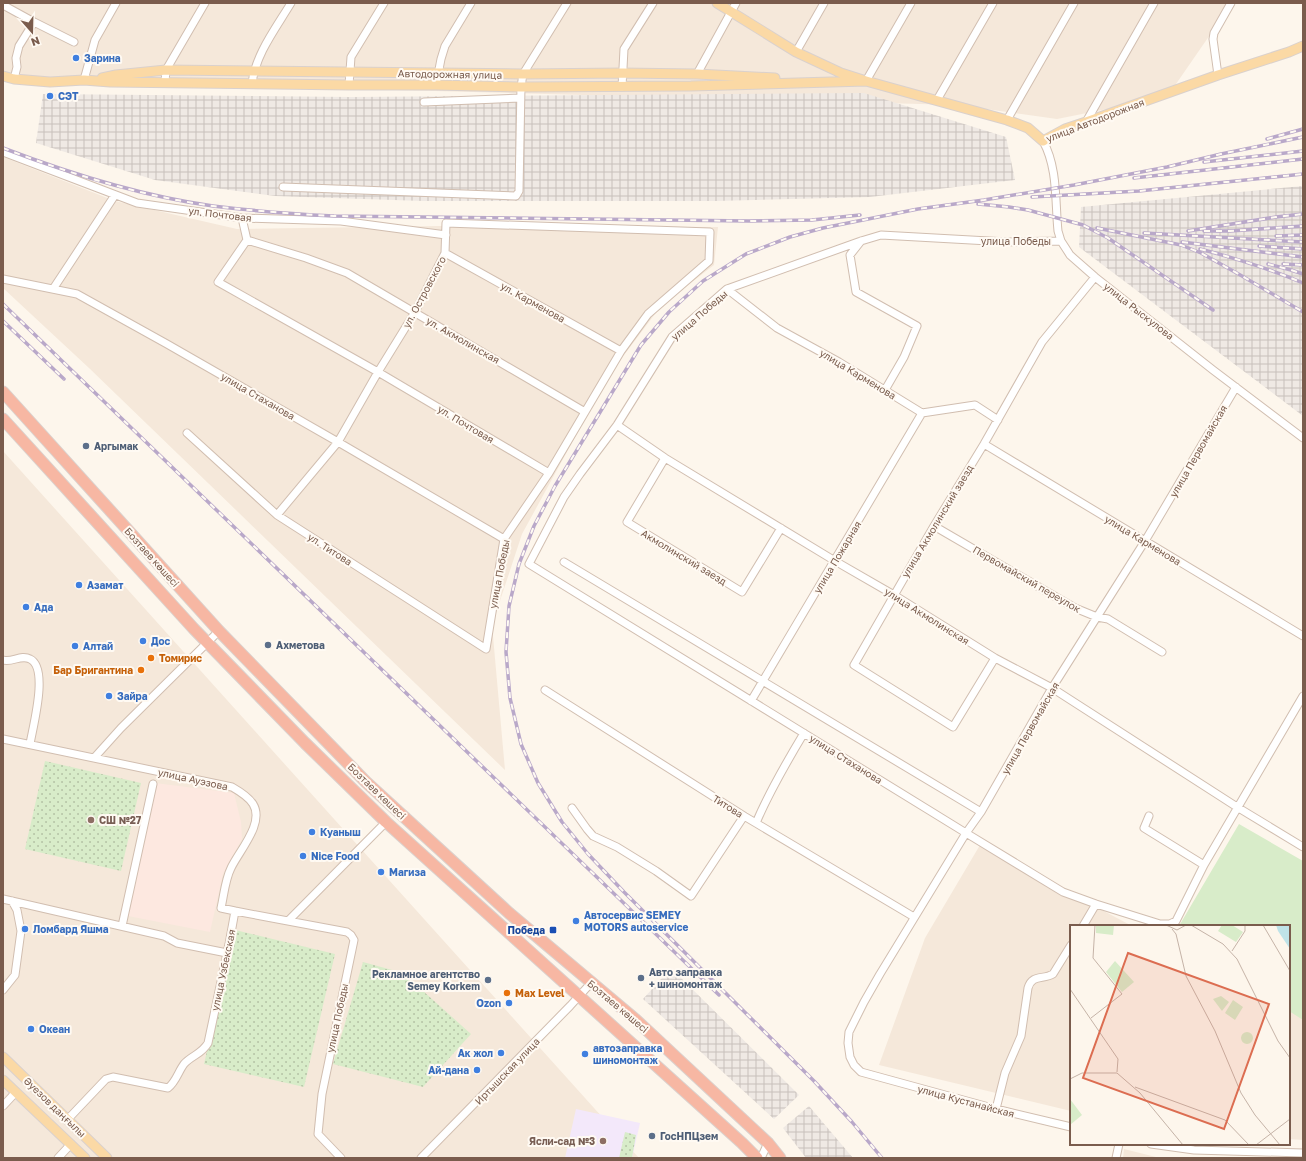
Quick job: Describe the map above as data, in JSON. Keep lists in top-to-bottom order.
{
  "streets": {
    "highway": ["Бозтаев көшесі"],
    "main road": ["Автодорожная улица", "улица Автодорожная", "Әуезов даңғылы"],
    "street": [
      "ул. Почтовая",
      "улица Победы",
      "ул. Островского",
      "ул. Карменова",
      "улица Рыскулова",
      "ул. Акмолинская",
      "улица Карменова",
      "улица Стаханова",
      "улица Первомайская",
      "улица Акмолинский заезд",
      "ул. Титова",
      "Акмолинский заезд",
      "улица Пожарная",
      "Первомайский переулок",
      "улица Акмолинская",
      "улица Ауэзова",
      "Титова",
      "улица Узбекская",
      "Иртышская улица",
      "улица Кустанайская"
    ]
  },
  "crossings": [
    ["Автодорожная улица", "улица Автодорожная"],
    ["улица Автодорожная", "улица Рыскулова"],
    ["ул. Почтовая", "улица Победы"],
    ["ул. Почтовая", "ул. Островского"],
    ["ул. Почтовая", "ул. Акмолинская"],
    ["улица Победы", "ул. Островского"],
    ["улица Победы", "ул. Карменова"],
    ["улица Победы", "улица Рыскулова"],
    ["улица Победы", "ул. Акмолинская"],
    ["улица Победы", "улица Карменова"],
    ["улица Победы", "улица Стаханова"],
    ["улица Победы", "ул. Титова"],
    ["улица Победы", "улица Акмолинская"],
    ["ул. Островского", "ул. Карменова"],
    ["ул. Островского", "ул. Акмолинская"],
    ["ул. Островского", "улица Стаханова"],
    ["ул. Островского", "ул. Титова"],
    ["улица Рыскулова", "улица Первомайская"],
    ["улица Рыскулова", "улица Акмолинский заезд"],
    ["улица Карменова", "улица Первомайская"],
    ["улица Карменова", "улица Акмолинский заезд"],
    ["улица Карменова", "улица Пожарная"],
    ["улица Стаханова", "улица Первомайская"],
    ["улица Стаханова", "улица Пожарная"],
    ["улица Первомайская", "Первомайский переулок"],
    ["улица Первомайская", "улица Акмолинская"],
    ["улица Первомайская", "Титова"],
    ["улица Первомайская", "улица Кустанайская"],
    ["улица Акмолинский заезд", "Первомайский переулок"],
    ["улица Акмолинский заезд", "улица Акмолинская"],
    ["Бозтаев көшесі", "Иртышская улица"],
    ["Акмолинский заезд", "улица Акмолинская"],
    ["улица Пожарная", "улица Акмолинская"],
    ["улица Ауэзова", "улица Узбекская"],
    ["улица Узбекская", "Әуезов даңғылы"]
  ],
  "places": {
    "other": [
      "Зарина",
      "СЭТ",
      "Аргымак",
      "Азамат",
      "Ада",
      "Дос",
      "Ахметова",
      "Алтай",
      "Томирис",
      "Бар Бригантина",
      "Зайра",
      "СШ №27",
      "Куаныш",
      "Nice Food",
      "Магиза",
      "Автосервис SEMEY MOTORS autoservice",
      "Ломбард Яшма",
      "Авто заправка + шиномонтаж",
      "Рекламное агентство Semey Korkem",
      "Max Level",
      "Ozon",
      "Океан",
      "Ак жол",
      "автозаправка шиномонтаж",
      "Ай-дана",
      "ГосНПЦзем",
      "Ясли-сад №3"
    ],
    "transit": ["Победа"]
  },
  "north": "bottom"
}
